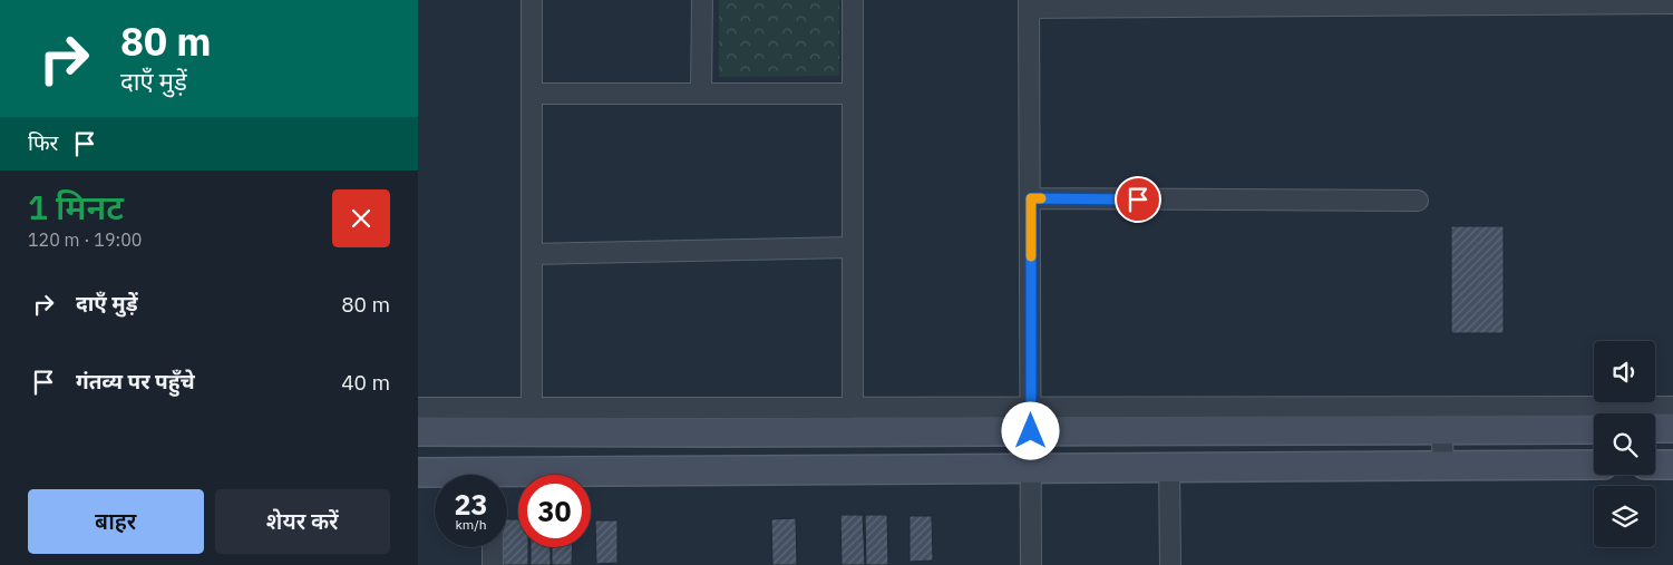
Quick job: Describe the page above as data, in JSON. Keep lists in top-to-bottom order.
{
  "page": {
    "turn": ["80 m", "दाएँ मुड़ें"],
    "then": "फिर",
    "heading": ["1 मिनट", "120 m · 19:00"],
    "list": [
      {
        "name": "दाएँ मुड़ें",
        "value": "80 m"
      },
      {
        "name": "गंतव्य पर पहुँचे",
        "value": "40 m"
      }
    ],
    "speed": "23 km/h",
    "limit": "30",
    "buttons": ["बाहर", "शेयर करें"]
  }
}
